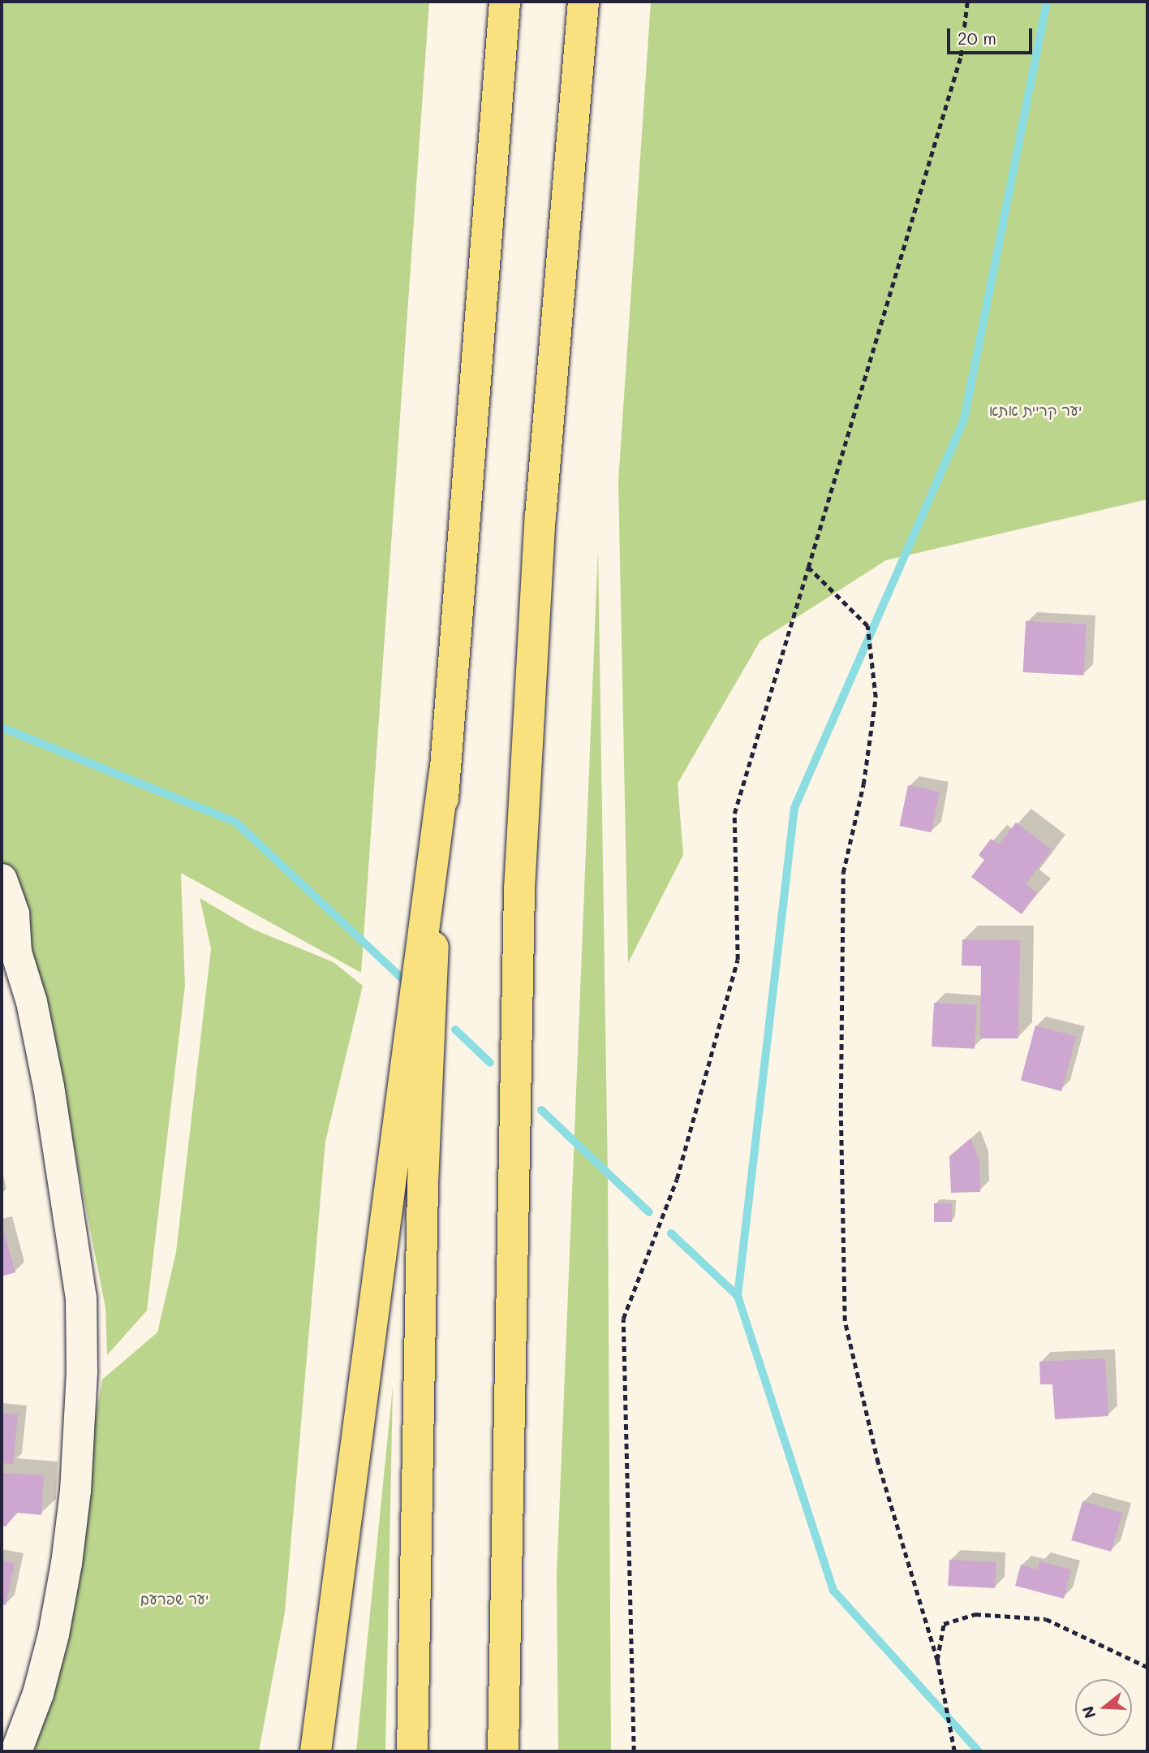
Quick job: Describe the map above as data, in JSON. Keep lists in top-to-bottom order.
{
  "parks": ["יער קריית אתא", "יער שפרעם"],
  "scale_bar": "20 m",
  "north": "left"
}
